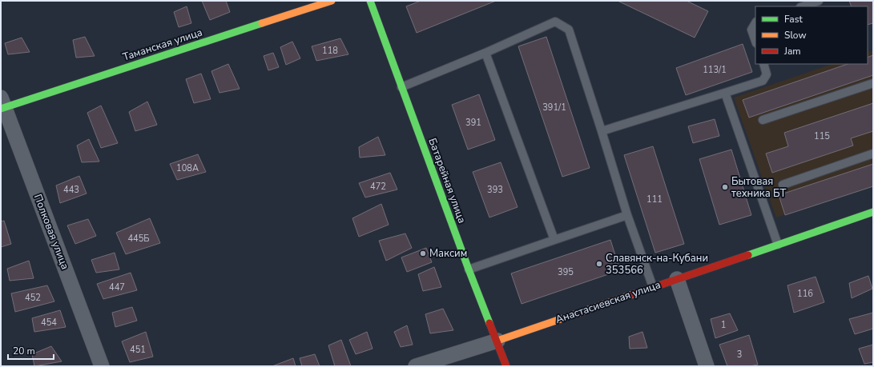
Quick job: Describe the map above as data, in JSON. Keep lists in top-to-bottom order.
{
  "streets": {
    "street": [
      "Таманская улица",
      "Батарейная улица",
      "Полковая улица",
      "Анастасиевская улица"
    ]
  },
  "crossings": [
    ["Таманская улица", "Полковая улица"],
    ["Батарейная улица", "Анастасиевская улица"]
  ],
  "places": ["Бытовая техника БТ", "Максим", "Славянск-на-Кубани 353566"],
  "house_numbers": [
    "118",
    "113/1",
    "391/1",
    "391",
    "115",
    "108А",
    "472",
    "443",
    "393",
    "111",
    "445Б",
    "395",
    "447",
    "116",
    "452",
    "454",
    "1",
    "451",
    "3"
  ],
  "legend": ["Fast", "Slow", "Jam"],
  "scale_bar": "20 m"
}
